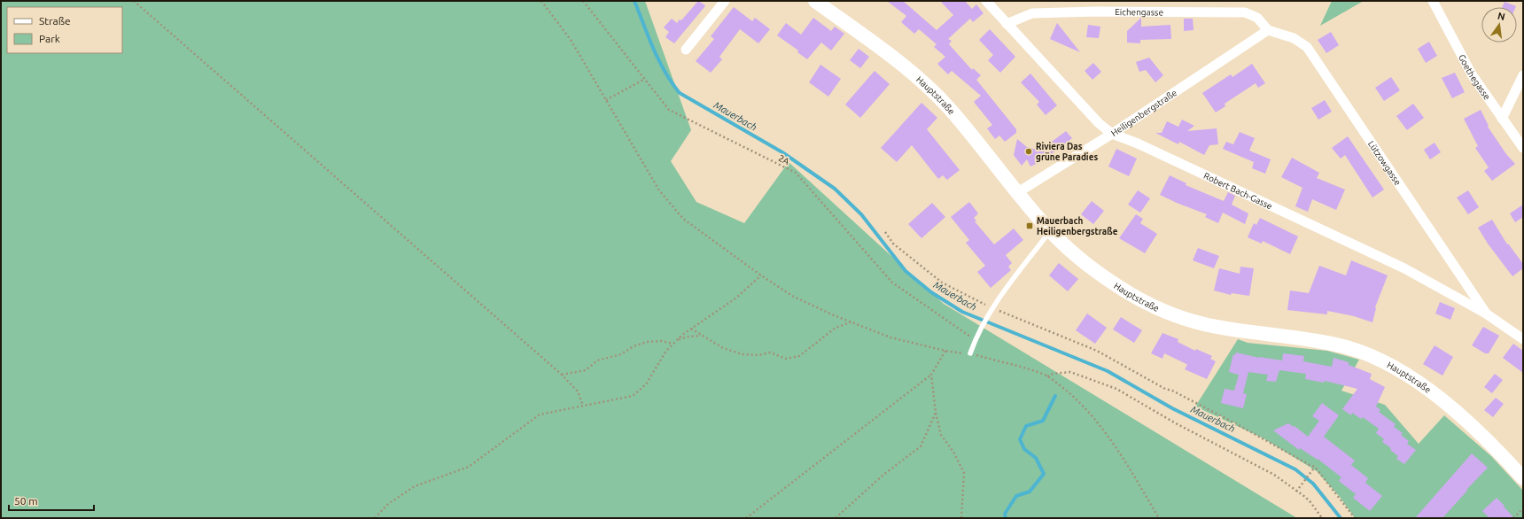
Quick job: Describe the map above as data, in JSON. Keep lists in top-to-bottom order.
{
  "streets": {
    "main road": ["Hauptstraße"],
    "street": [
      "Eichengasse",
      "Goethegasse",
      "Heiligenbergstraße",
      "Lützowgasse",
      "Robert Bach-Gasse"
    ],
    "path": ["2A"]
  },
  "crossings": [
    ["Eichengasse", "Heiligenbergstraße"],
    ["Eichengasse", "Lützowgasse"],
    ["Eichengasse", "Robert Bach-Gasse"],
    ["Hauptstraße", "Heiligenbergstraße"],
    ["Heiligenbergstraße", "Lützowgasse"],
    ["Heiligenbergstraße", "Robert Bach-Gasse"],
    ["Lützowgasse", "Robert Bach-Gasse"]
  ],
  "water": ["Mauerbach"],
  "places": {
    "other": ["Riviera Das grüne Paradies"],
    "transit": ["Mauerbach Heiligenbergstraße"]
  },
  "legend": ["Straße", "Park"],
  "scale_bar": "50 m",
  "north": "top"
}
